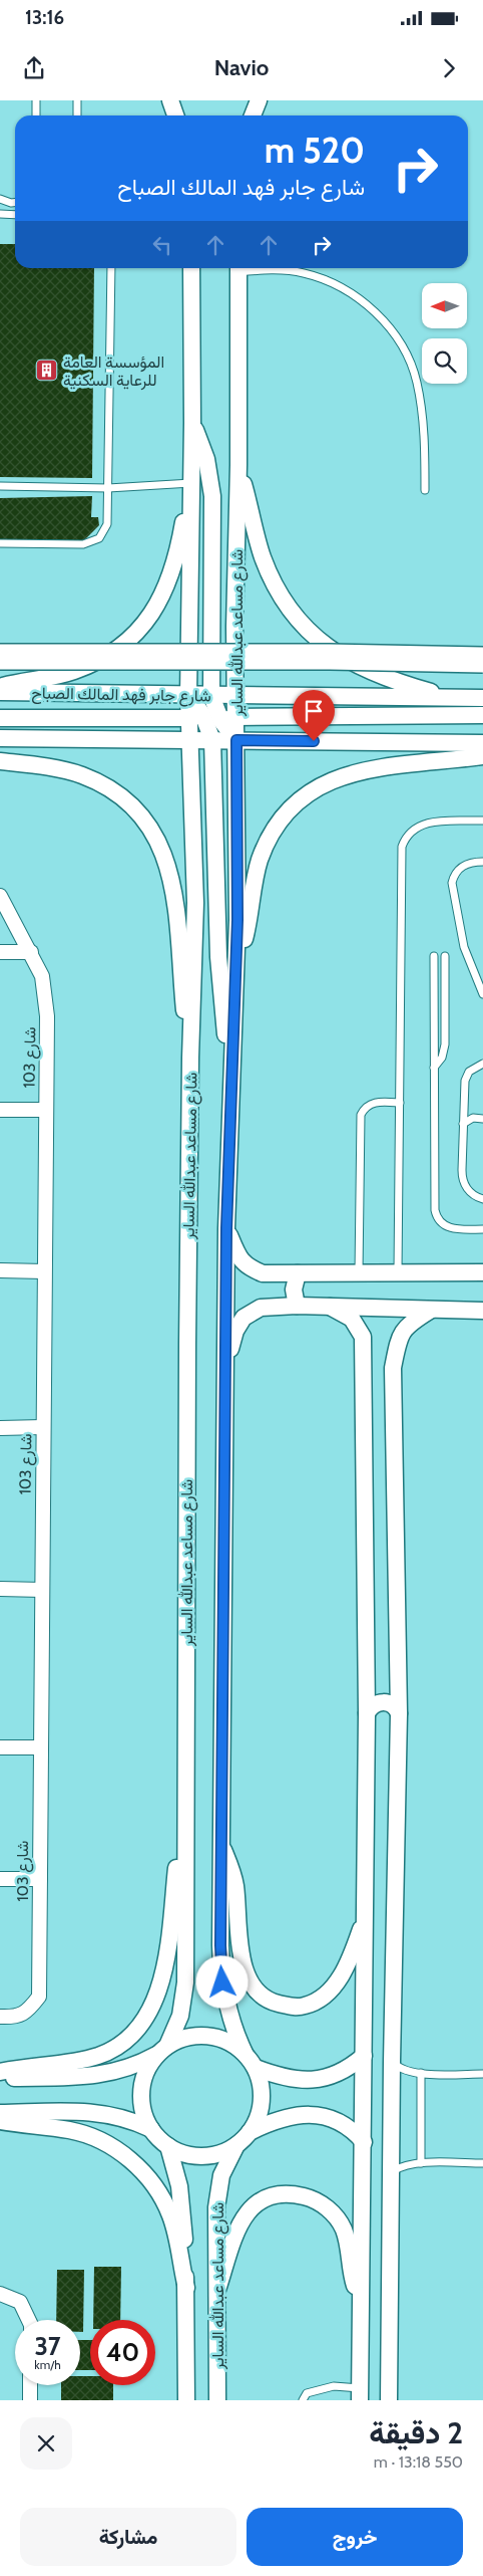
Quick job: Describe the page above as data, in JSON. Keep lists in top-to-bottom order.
{
  "streets": {
    "street": ["شارع مساعد عبدالله الساير", "شارع جابر فهد المالك الصباح", "شارع 103"]
  },
  "crossings": [
    ["شارع مساعد عبدالله الساير", "شارع جابر فهد المالك الصباح"]
  ],
  "places": {
    "building": ["المؤسسة العامة للرعاية السكنية"]
  },
  "north": "left",
  "page": {
    "status": "13:16",
    "header": "Navio",
    "turn": ["520 m", "شارع جابر فهد المالك الصباح"],
    "speed": "37 km/h",
    "limit": "40",
    "heading": ["2 دقيقة", "550 m · 13:18"],
    "buttons": ["خروج", "مشاركة"]
  }
}
